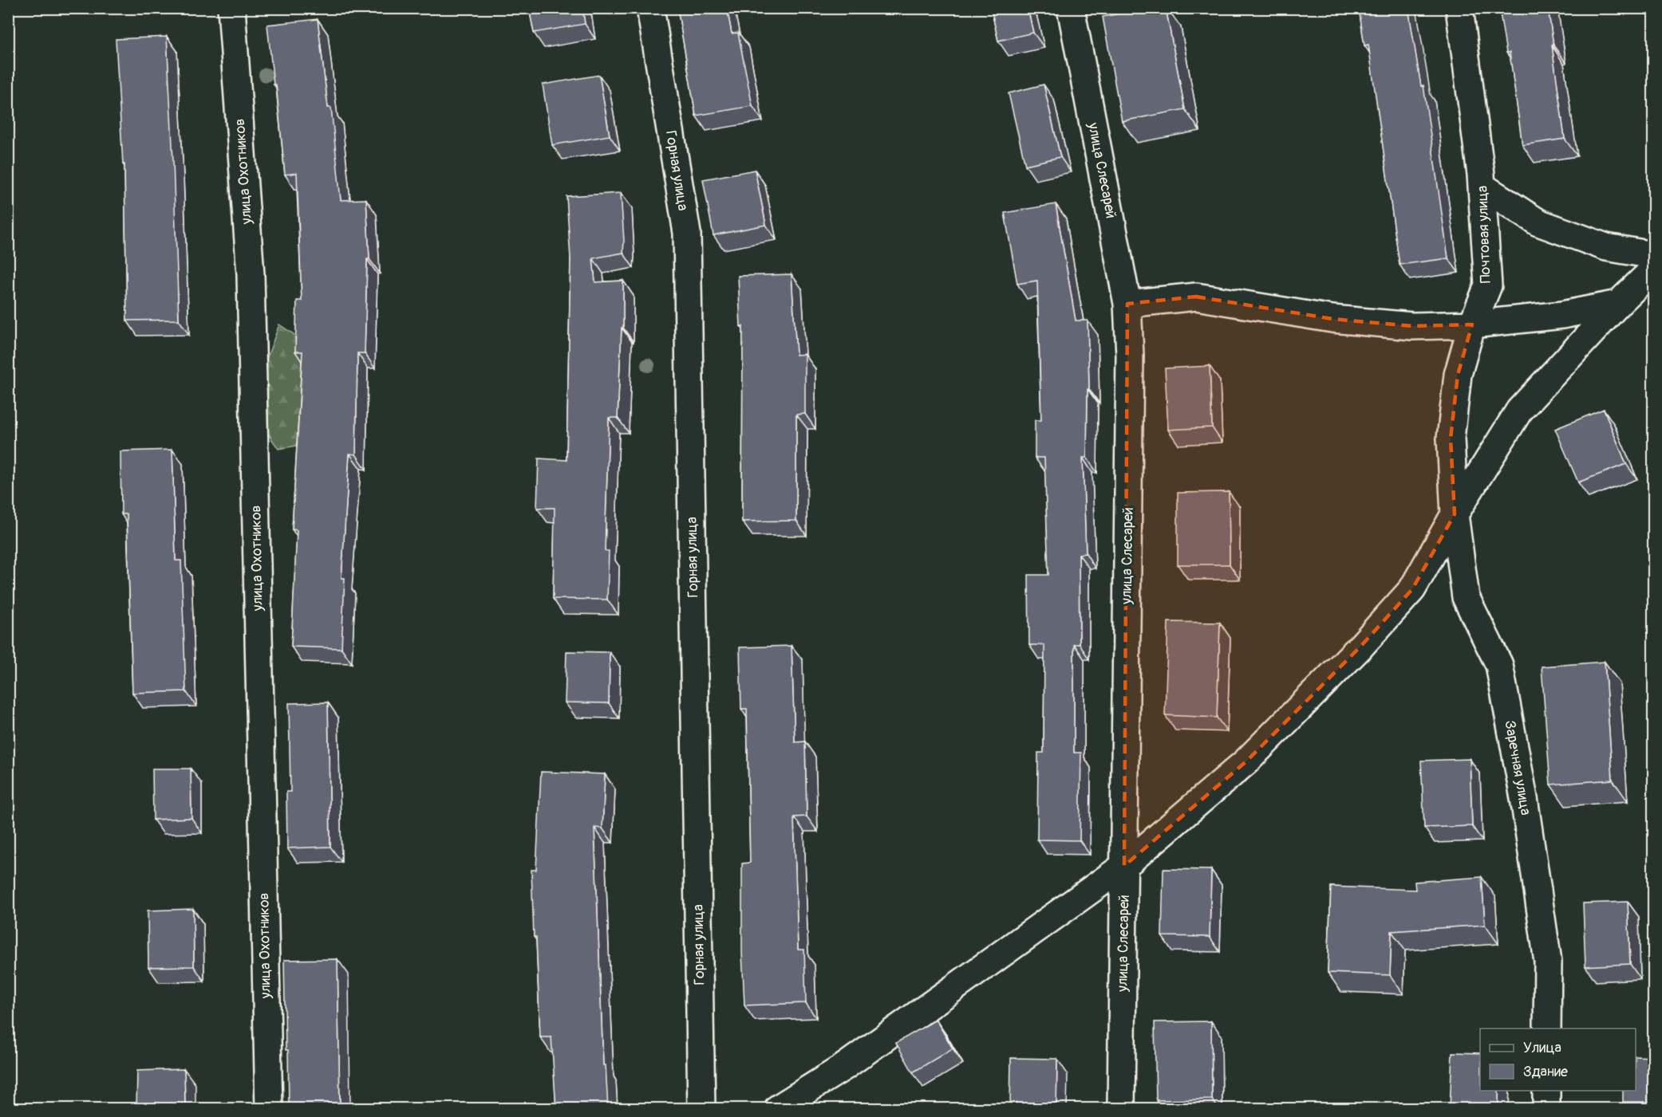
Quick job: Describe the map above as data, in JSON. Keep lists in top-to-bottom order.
{
  "streets": {
    "street": [
      "Горная улица",
      "улица Слесарей",
      "улица Охотников",
      "Почтовая улица",
      "Заречная улица"
    ]
  },
  "crossings": [
    ["Почтовая улица", "Заречная улица"]
  ],
  "legend": ["Улица", "Здание"]
}
